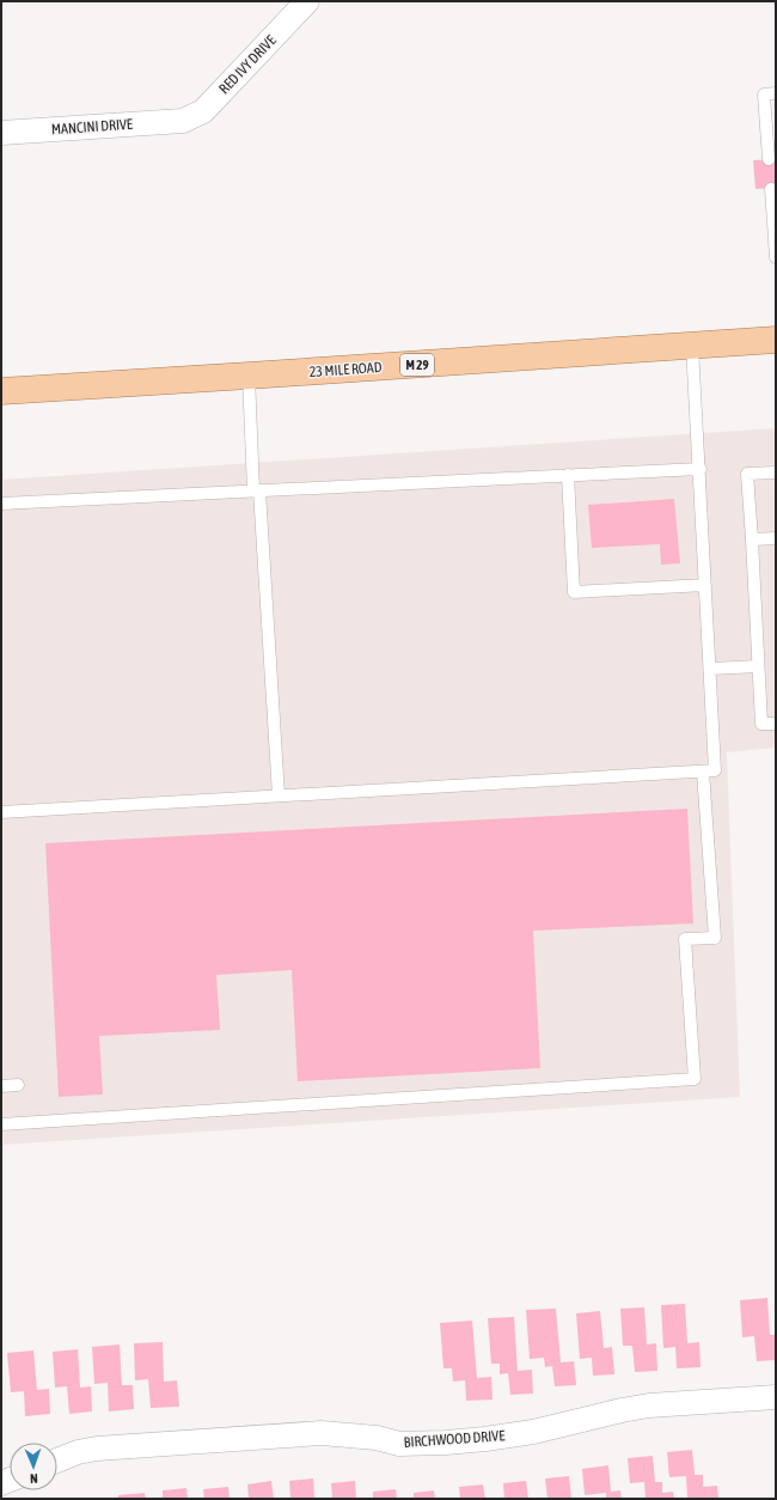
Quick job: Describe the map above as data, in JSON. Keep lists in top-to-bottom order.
{
  "streets": {
    "main road": ["M 29", "23 MILE ROAD"],
    "street": ["RED IVY DRIVE", "MANCINI DRIVE", "BIRCHWOOD DRIVE"]
  },
  "crossings": [
    ["RED IVY DRIVE", "MANCINI DRIVE"]
  ],
  "north": "bottom"
}
